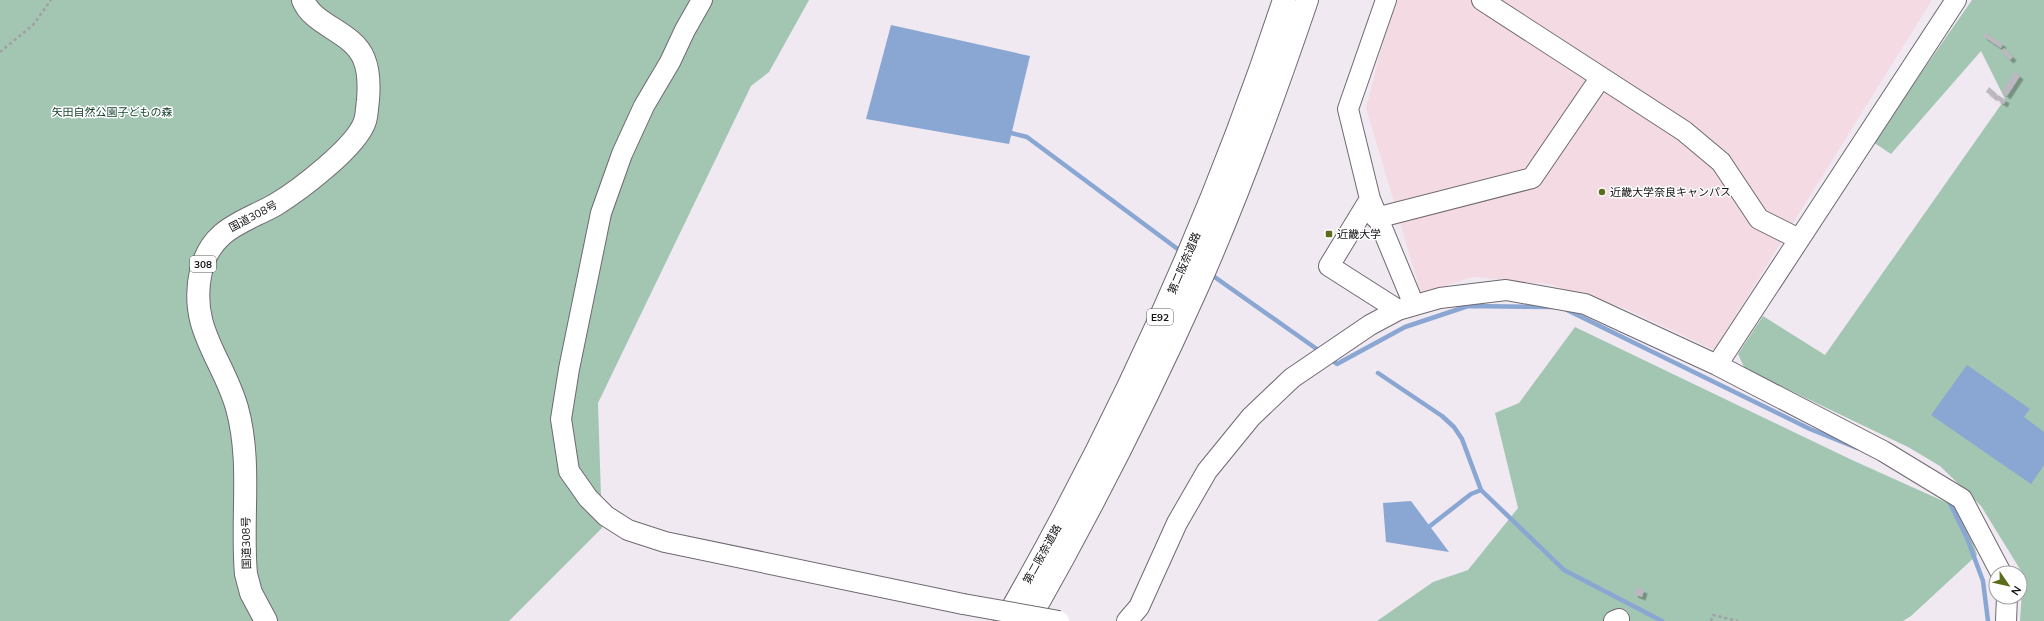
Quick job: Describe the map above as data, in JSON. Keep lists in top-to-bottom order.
{
  "streets": {
    "highway": [
      "国道308号",
      "第二阪奈道路",
      "308",
      "E92"
    ]
  },
  "parks": ["矢田自然公園子どもの森"],
  "places": {
    "other": ["近畿大学奈良キャンパス"],
    "transit": ["近畿大学"]
  },
  "north": "bottom right"
}
